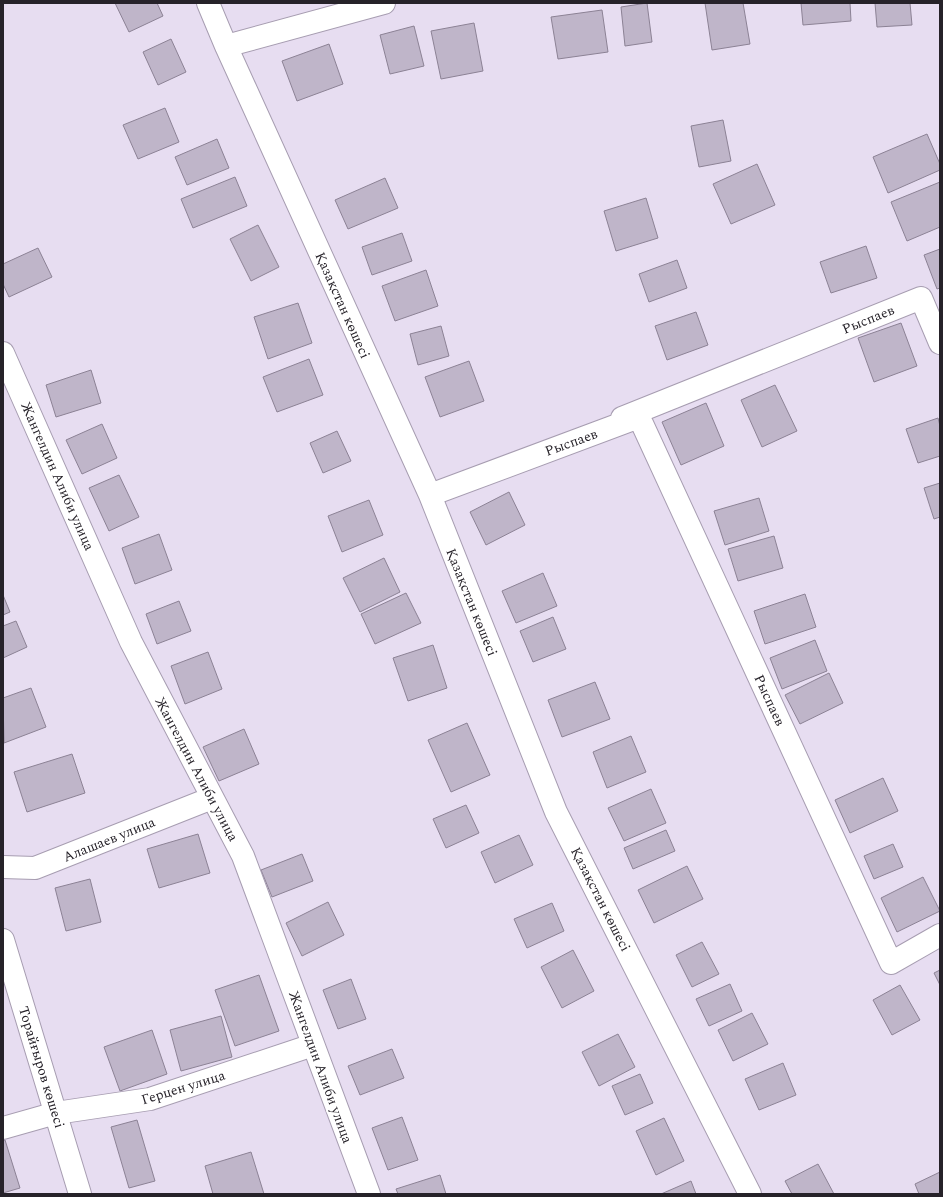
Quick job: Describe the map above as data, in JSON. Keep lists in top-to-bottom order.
{
  "streets": {
    "street": [
      "Қазақстан көшесі",
      "Рыспаев",
      "Жангелдин Алиби улица",
      "Алашаев улица",
      "Торайғыров көшесі",
      "Герцен улица"
    ]
  },
  "crossings": [
    ["Қазақстан көшесі", "Рыспаев"],
    ["Жангелдин Алиби улица", "Алашаев улица"],
    ["Жангелдин Алиби улица", "Герцен улица"],
    ["Торайғыров көшесі", "Герцен улица"]
  ]
}
